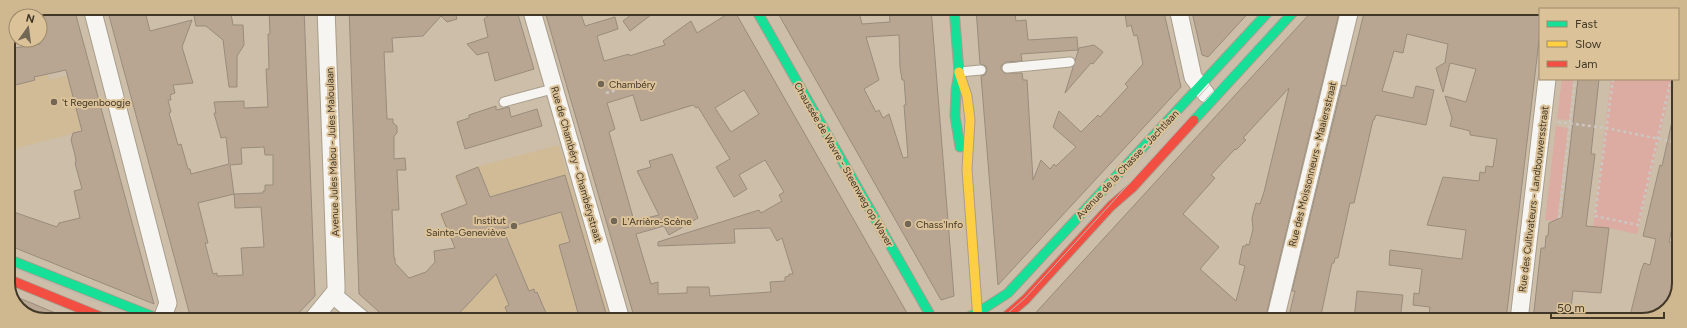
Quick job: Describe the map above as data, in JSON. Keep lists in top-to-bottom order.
{
  "streets": {
    "street": [
      "Avenue Jules Malou - Jules Maloulaan",
      "Rue de Chambéry - Chambérystraat",
      "Chaussée de Wavre - Steenweg op Waver",
      "Avenue de la Chasse - Jachtlaan",
      "Rue des Moissonneurs - Maaiersstraat",
      "Rue des Cultivateurs - Landbouwersstraat"
    ]
  },
  "places": [
    "Chambéry",
    "'t Regenboogje",
    "L'Arrière-Scène",
    "Chass'Info",
    "Institut Sainte-Geneviève"
  ],
  "legend": ["Fast", "Slow", "Jam"],
  "scale_bar": "50 m",
  "north": "top"
}
